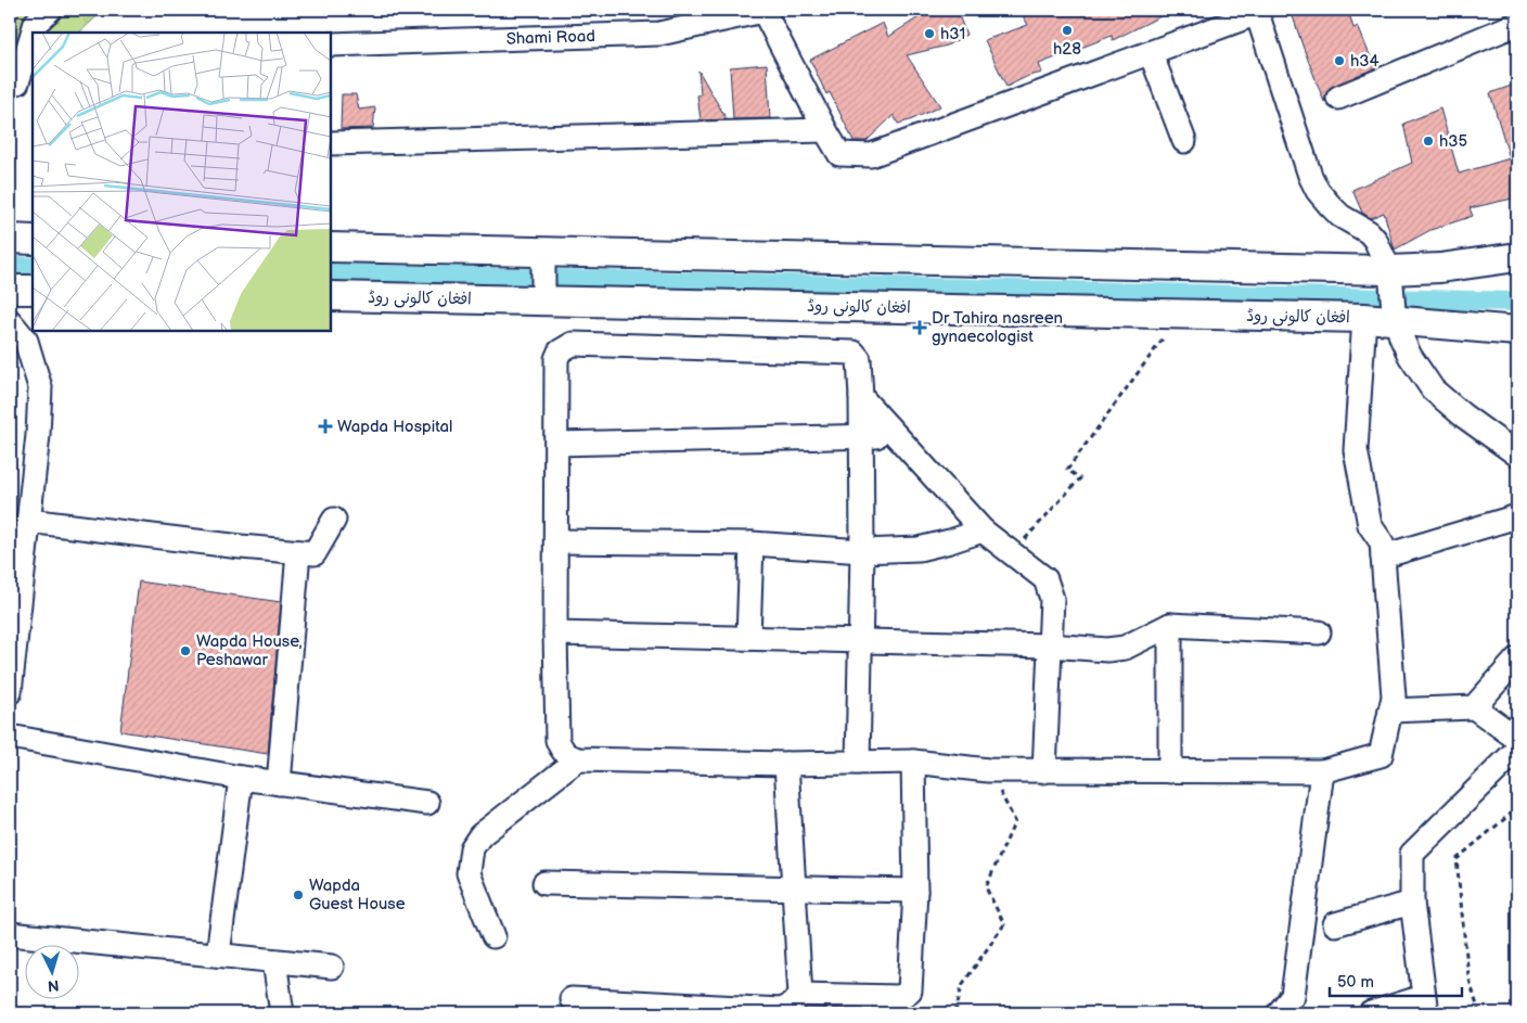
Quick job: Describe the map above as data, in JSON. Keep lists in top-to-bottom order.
{
  "streets": {
    "main road": ["افغان کالونی روڈ"],
    "street": ["Shami Road"]
  },
  "places": {
    "other": [
      "h28",
      "h31",
      "h34",
      "h35",
      "Wapda House, Peshawar",
      "Wapda Guest House"
    ],
    "health": ["Dr Tahira nasreen gynaecologist", "Wapda Hospital"]
  },
  "scale_bar": "50 m",
  "north": "bottom"
}
